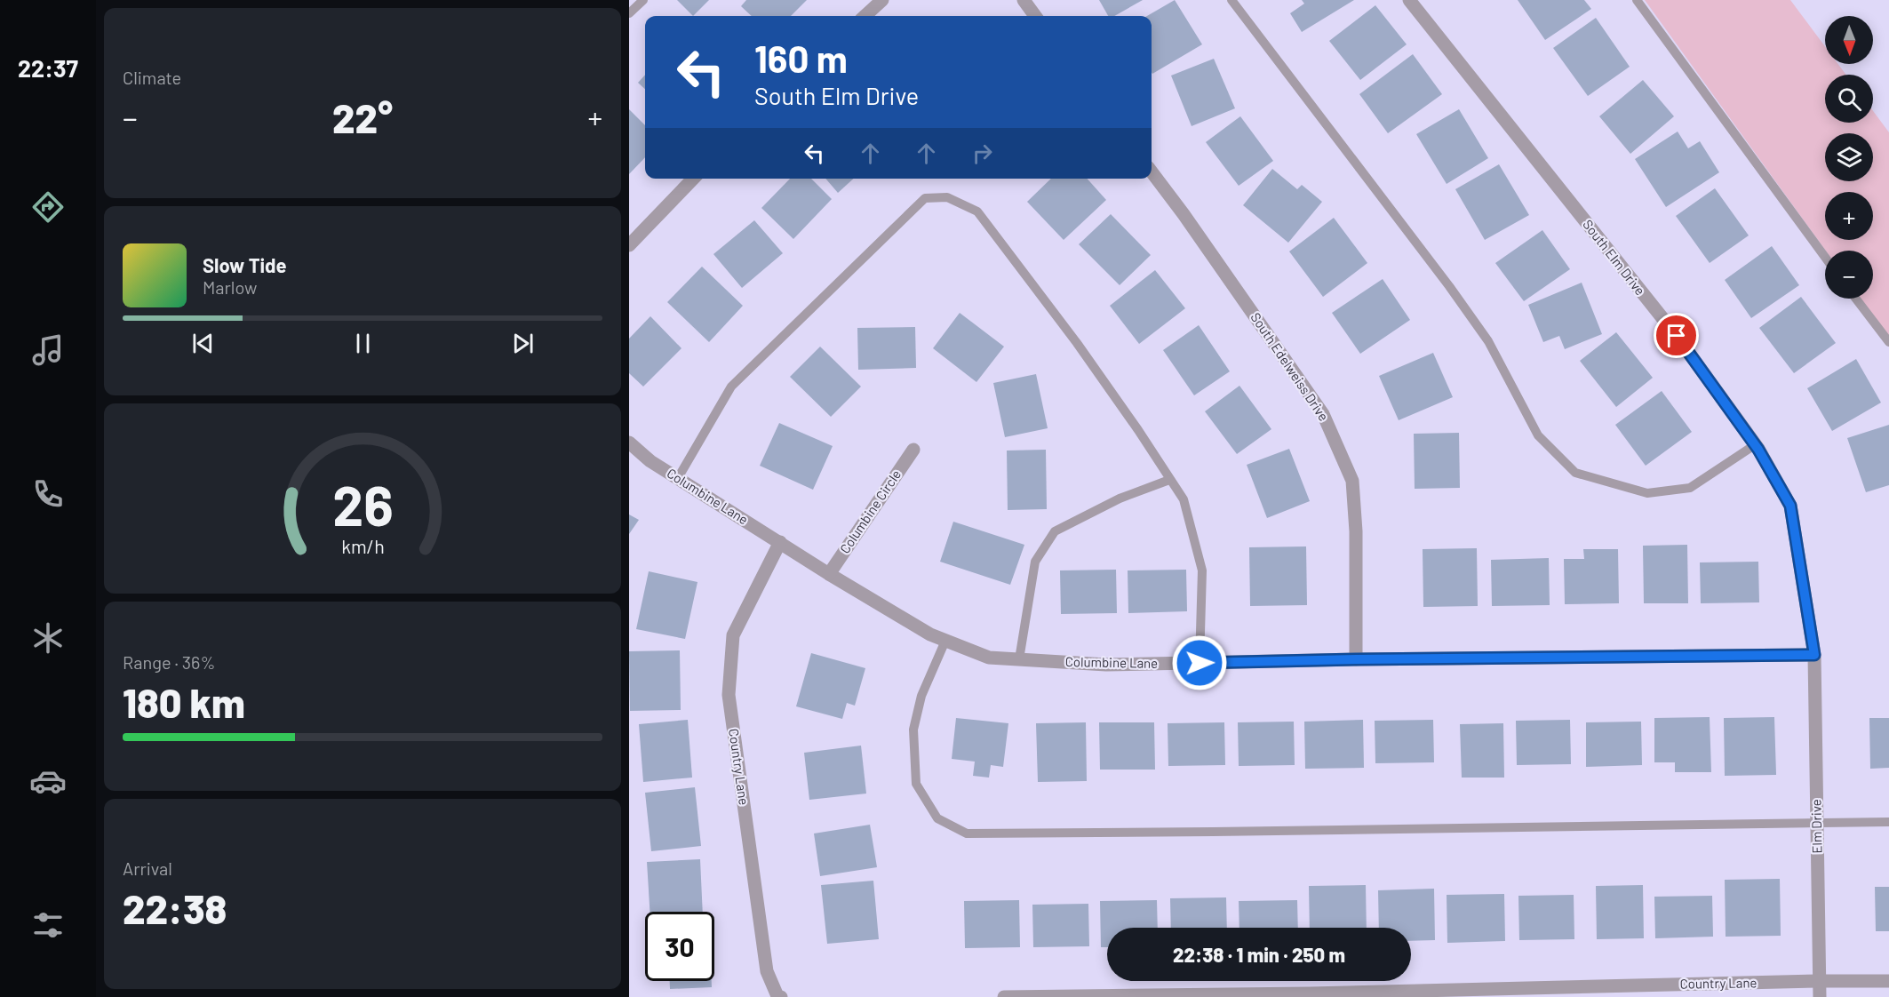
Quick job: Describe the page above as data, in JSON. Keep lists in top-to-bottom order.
{
  "streets": {
    "street": [
      "South Elm Drive",
      "South Edelweiss Drive",
      "Columbine Lane",
      "Columbine Circle",
      "Country Lane",
      "Elm Drive"
    ]
  },
  "crossings": [
    ["South Elm Drive", "Columbine Lane"],
    ["South Elm Drive", "Elm Drive"],
    ["South Edelweiss Drive", "Columbine Lane"],
    ["Columbine Lane", "Columbine Circle"],
    ["Columbine Lane", "Country Lane"],
    ["Columbine Lane", "Elm Drive"],
    ["Country Lane", "Elm Drive"]
  ],
  "north": "bottom",
  "page": {
    "tabs": "22:37",
    "tile": [
      "Climate",
      ["Range · 36%", "180 km"],
      ["Arrival", "22:38"]
    ],
    "map_buttons": ["+", "−"],
    "turn": ["160 m", "South Elm Drive"],
    "heat": ["−", "22°", "+"],
    "song": ["Slow Tide", "Marlow"],
    "limit": "30",
    "trip": "22:38 · 1 min · 250 m",
    "gauge": ["26", "km/h"]
  }
}
